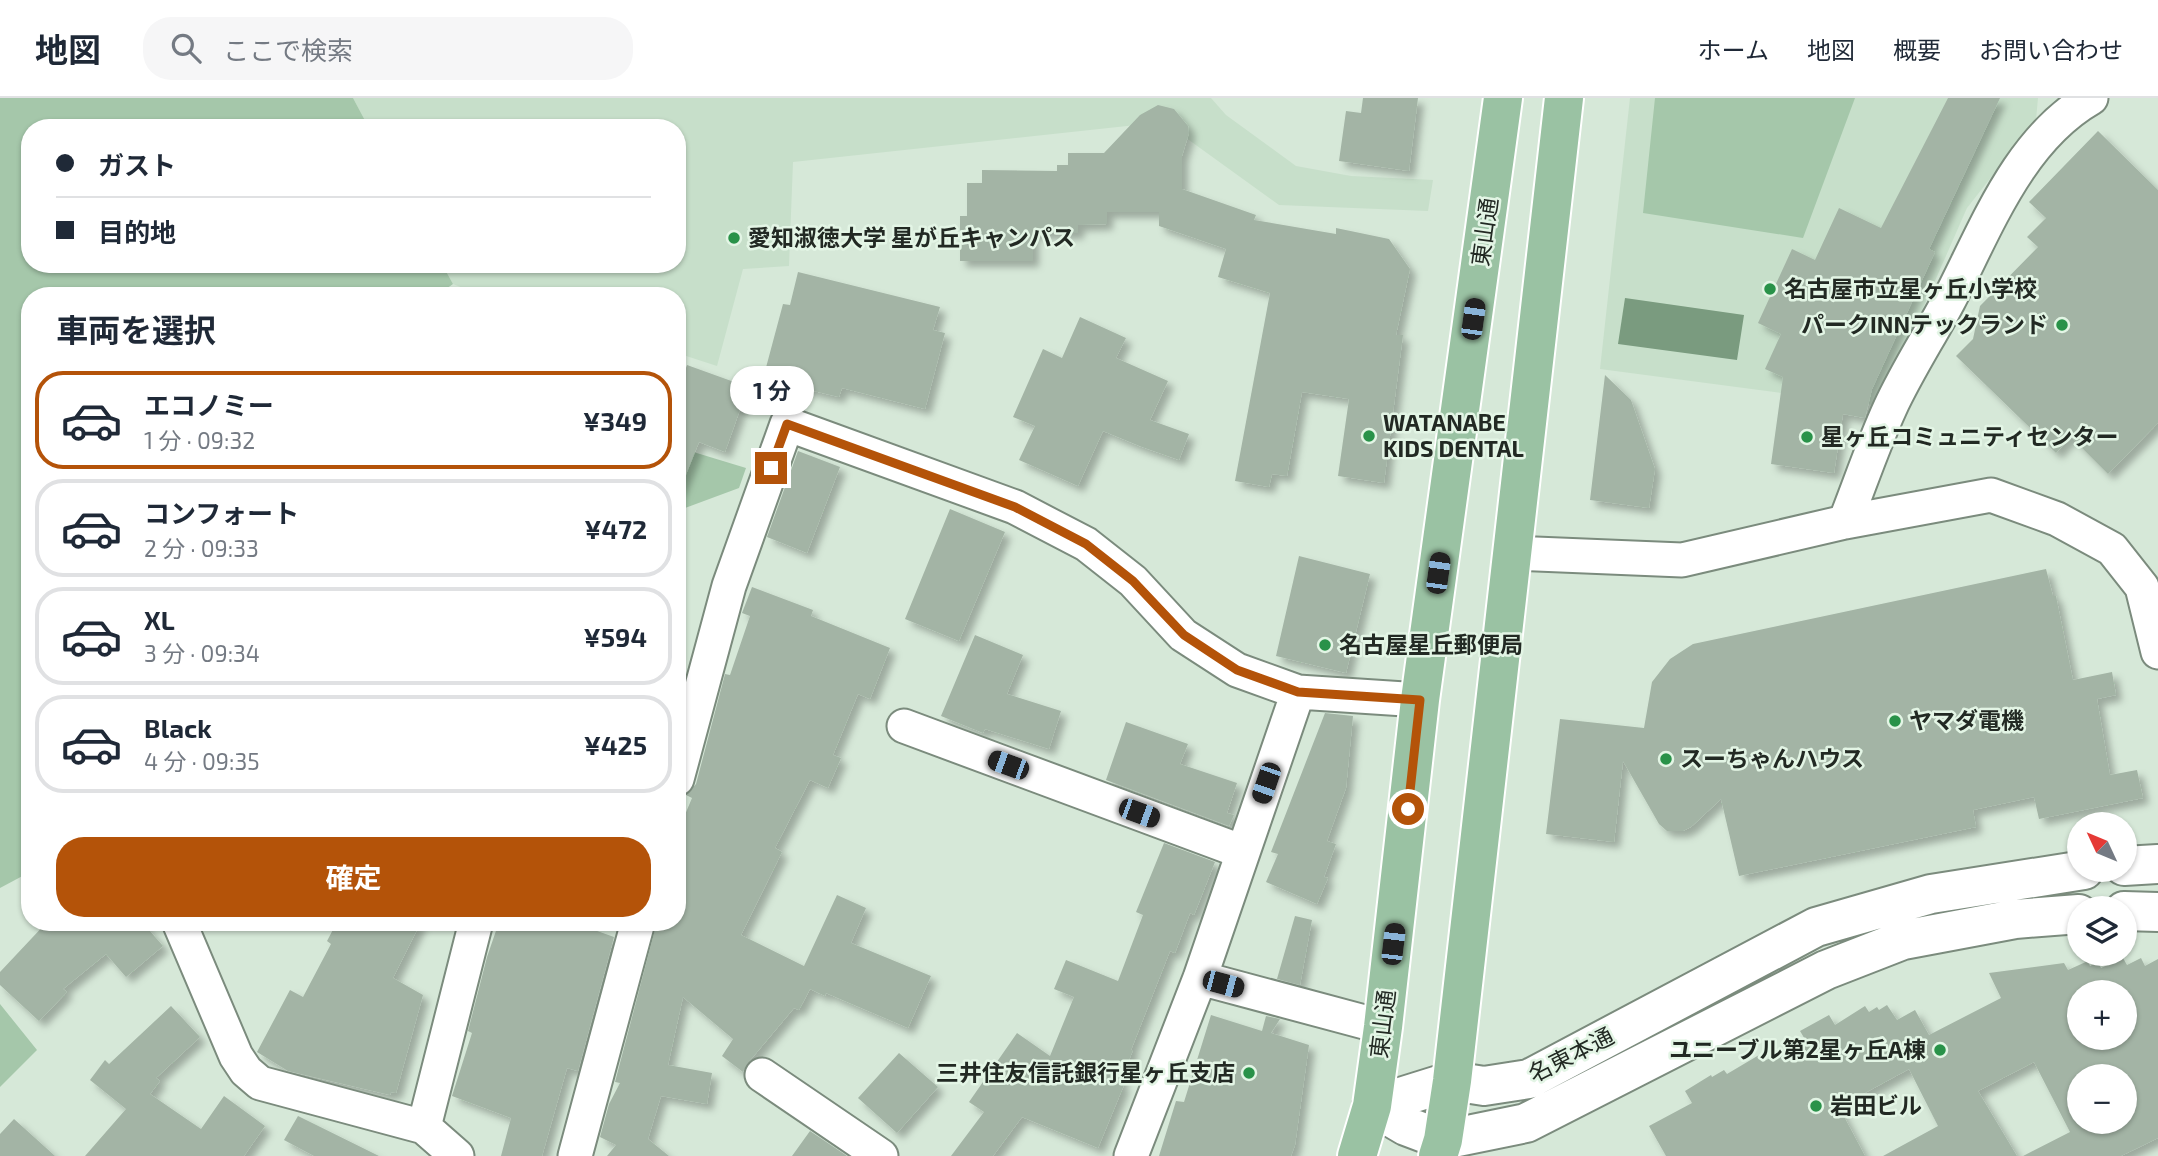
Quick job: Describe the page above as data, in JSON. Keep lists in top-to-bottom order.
{
  "streets": {
    "main road": ["東山通", "名東本通"]
  },
  "crossings": [
    ["東山通", "名東本通"]
  ],
  "places": [
    "愛知淑徳大学 星が丘キャンパス",
    "名古屋市立星ヶ丘小学校",
    "パークINNテックランド",
    "WATANABE KIDS DENTAL",
    "星ヶ丘コミュニティセンター",
    "名古屋星丘郵便局",
    "ヤマダ電機",
    "スーちゃんハウス",
    "ユニーブル第2星ヶ丘A棟",
    "三井住友信託銀行星ヶ丘支店",
    "岩田ビル"
  ],
  "north": "top left",
  "page": {
    "header": "地図",
    "search": "ここで検索",
    "nav": [
      "ホーム",
      "地図",
      "概要",
      "お問い合わせ"
    ],
    "banner": ["ガスト", "目的地"],
    "heading": "車両を選択",
    "bubble": "1 分",
    "list": [
      {
        "name": "エコノミー",
        "note": "1 分 · 09:32",
        "value": "¥349"
      },
      {
        "name": "コンフォート",
        "note": "2 分 · 09:33",
        "value": "¥472"
      },
      {
        "name": "XL",
        "note": "3 分 · 09:34",
        "value": "¥594"
      },
      {
        "name": "Black",
        "note": "4 分 · 09:35",
        "value": "¥425"
      }
    ],
    "map_buttons": ["+", "−"],
    "buttons": "確定"
  }
}
